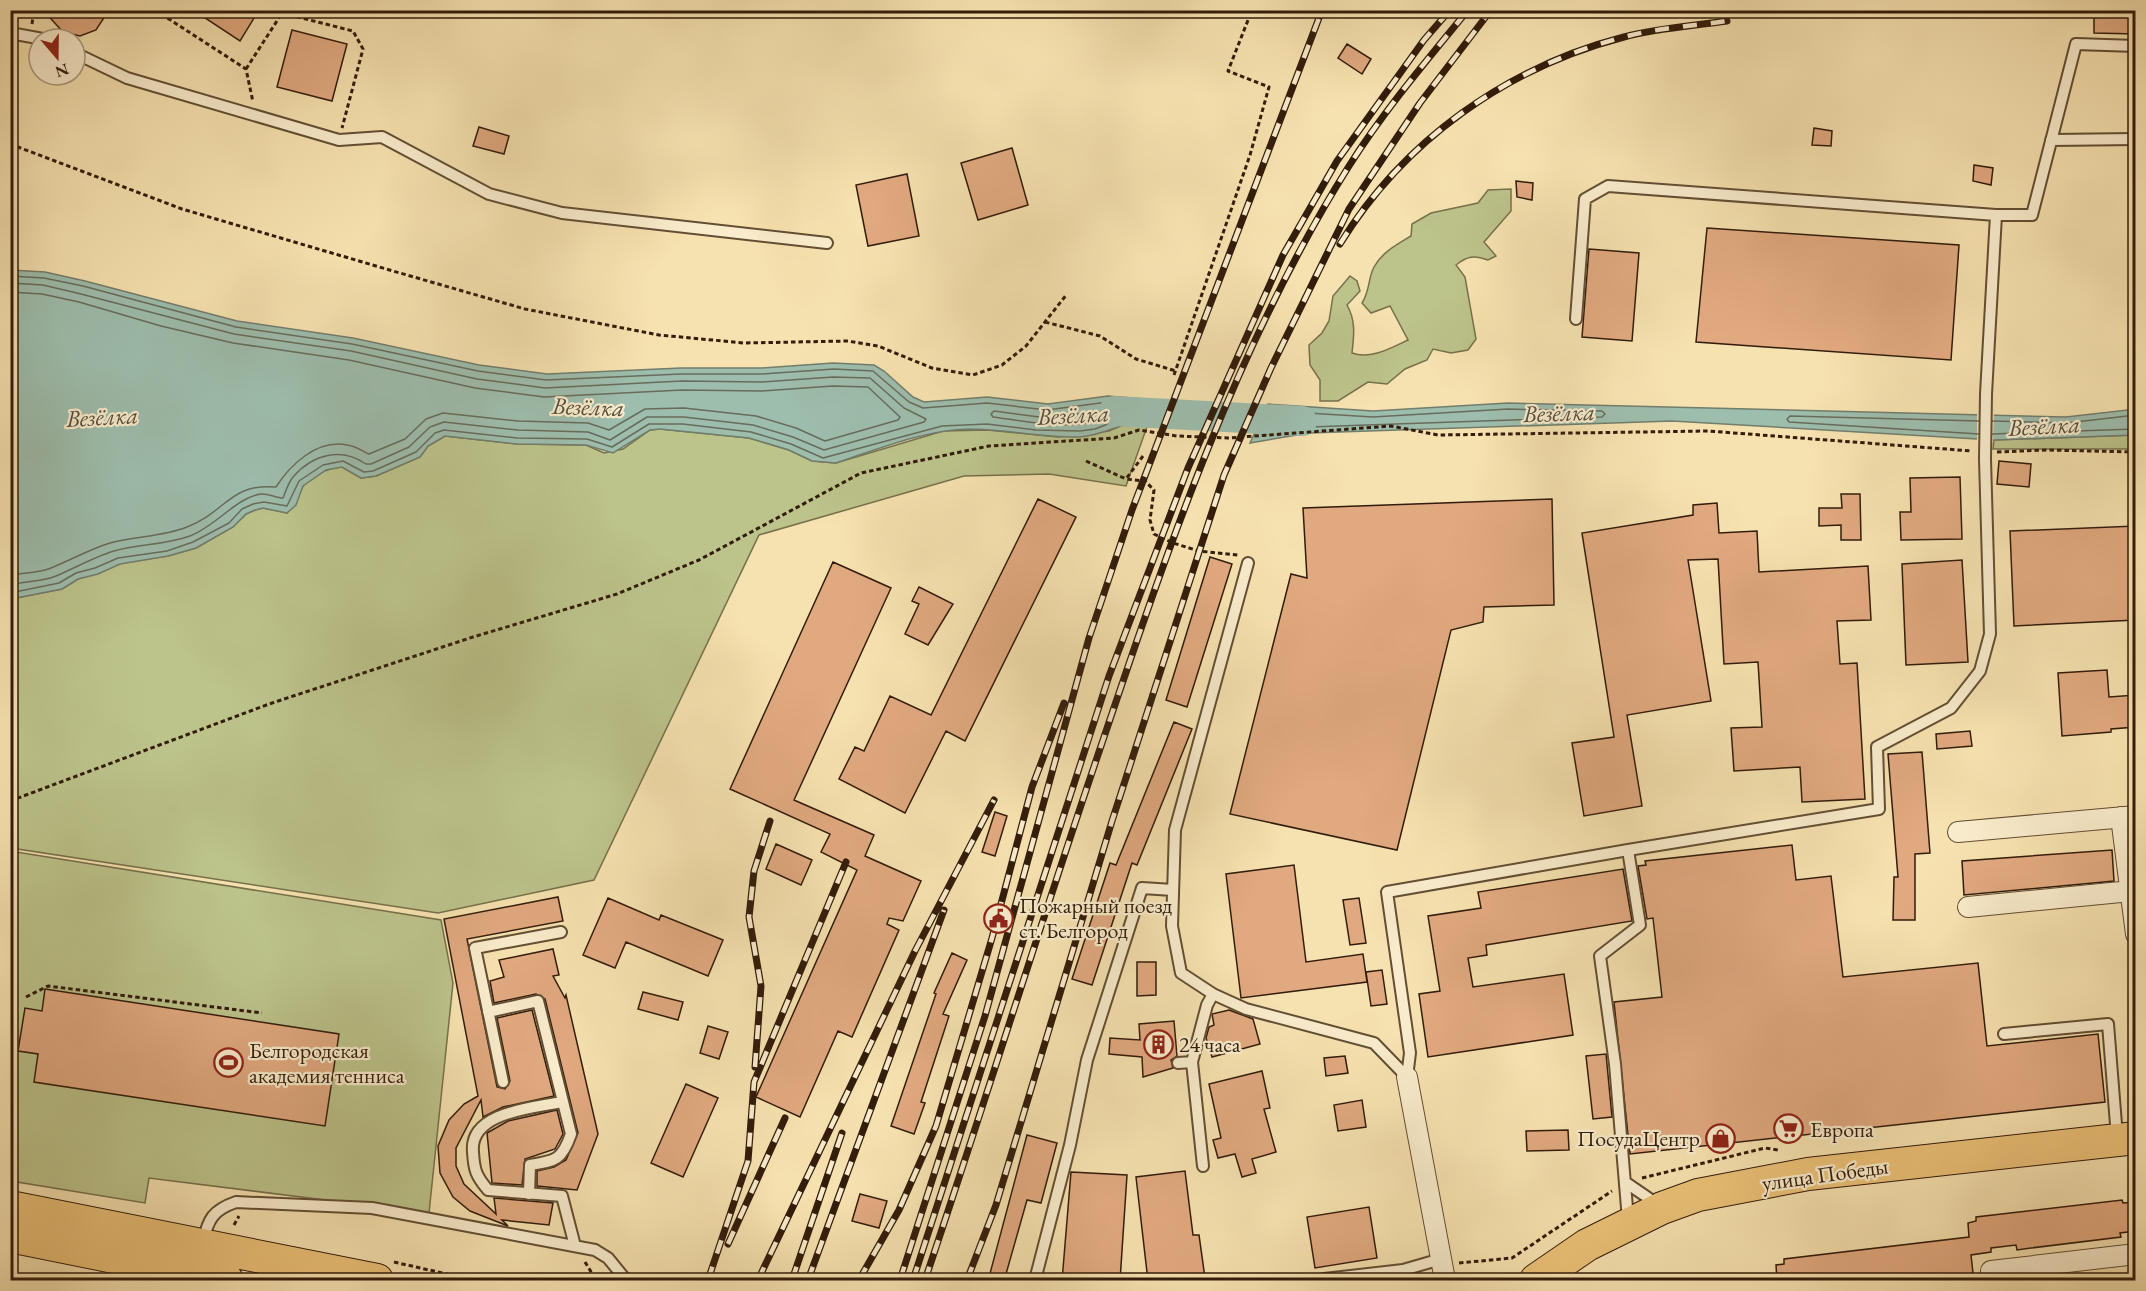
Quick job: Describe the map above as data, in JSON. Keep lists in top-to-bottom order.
{
  "streets": {
    "main road": ["улица Победы"]
  },
  "water": ["Везёлка"],
  "places": {
    "public building": ["Пожарный поезд ст. Белгород"],
    "building": ["24 часа"],
    "sports": ["Белгородская академия тенниса"],
    "supermarket": ["Европа"],
    "shop": ["ПосудаЦентр"]
  },
  "north": "bottom"
}
